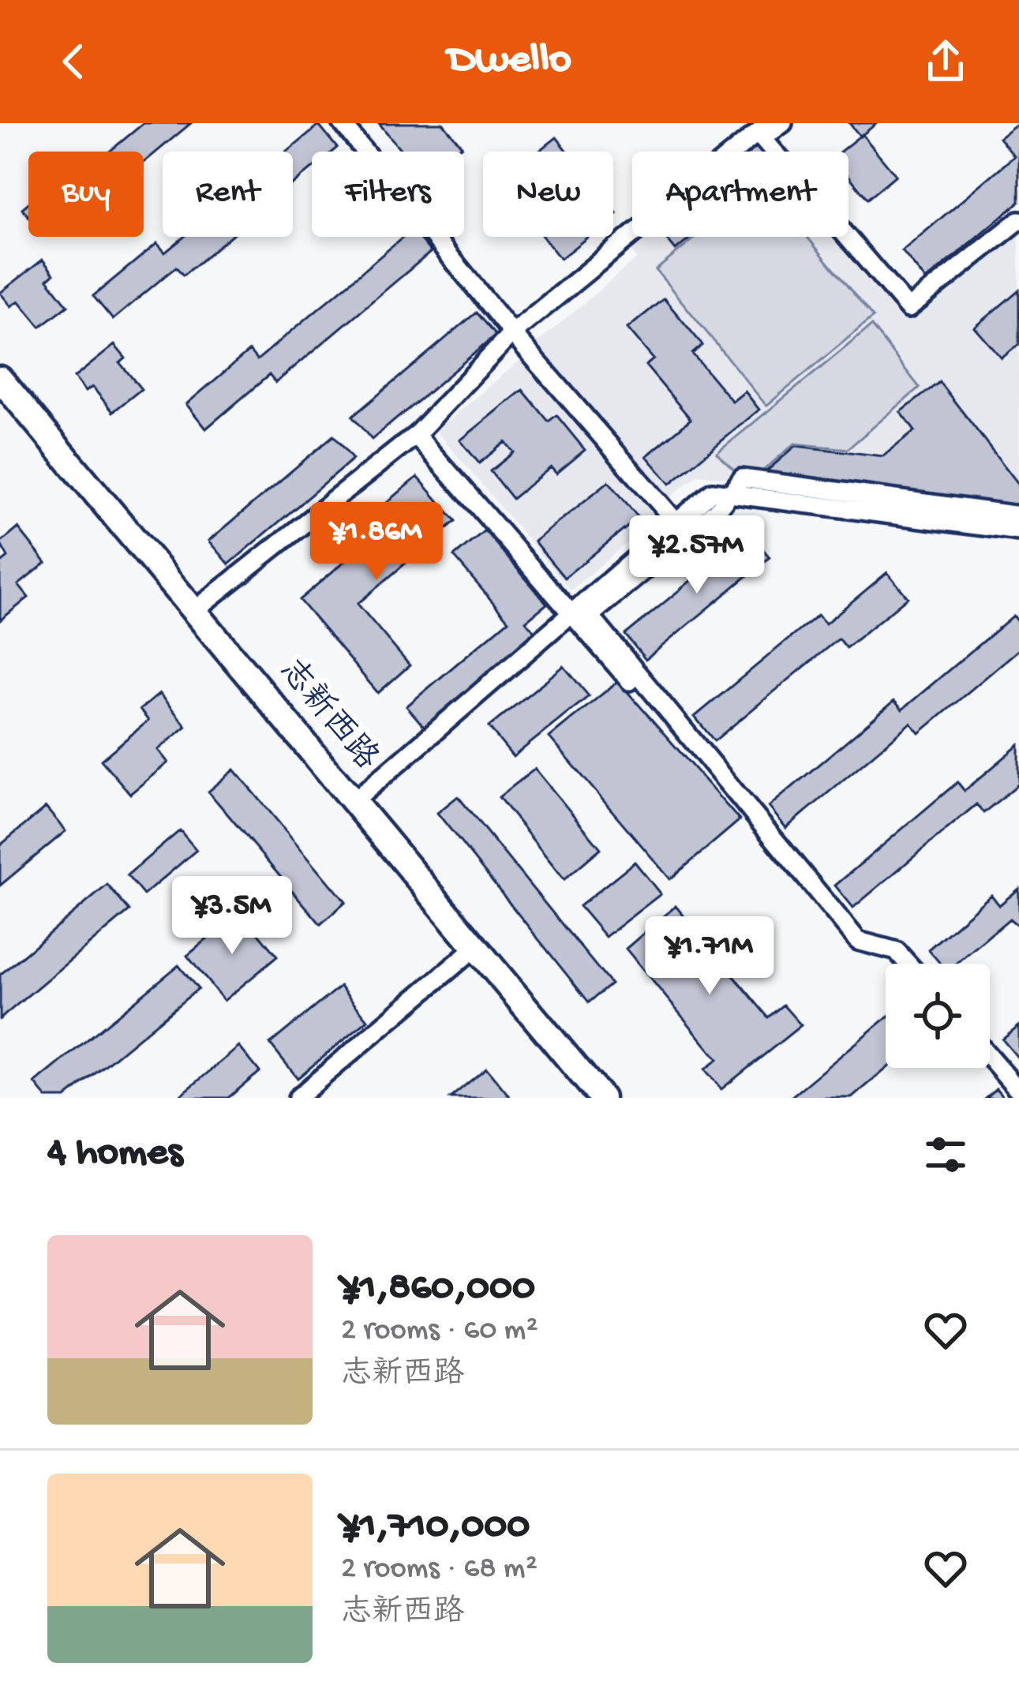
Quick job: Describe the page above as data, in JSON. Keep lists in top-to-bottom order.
{
  "streets": {
    "street": ["志新西路"]
  },
  "page": {
    "header": "Dwello",
    "chip": [
      "Buy",
      "Rent",
      "Filters",
      "New",
      "Apartment"
    ],
    "price": [
      "¥1.86M",
      "¥2.57M",
      "¥3.5M",
      "¥1.71M"
    ],
    "heading": "4 homes",
    "list": [
      {
        "name": "¥1,860,000",
        "note": "2 rooms · 60 m² · 志新西路"
      },
      {
        "name": "¥1,710,000",
        "note": "2 rooms · 68 m² · 志新西路"
      }
    ]
  }
}
